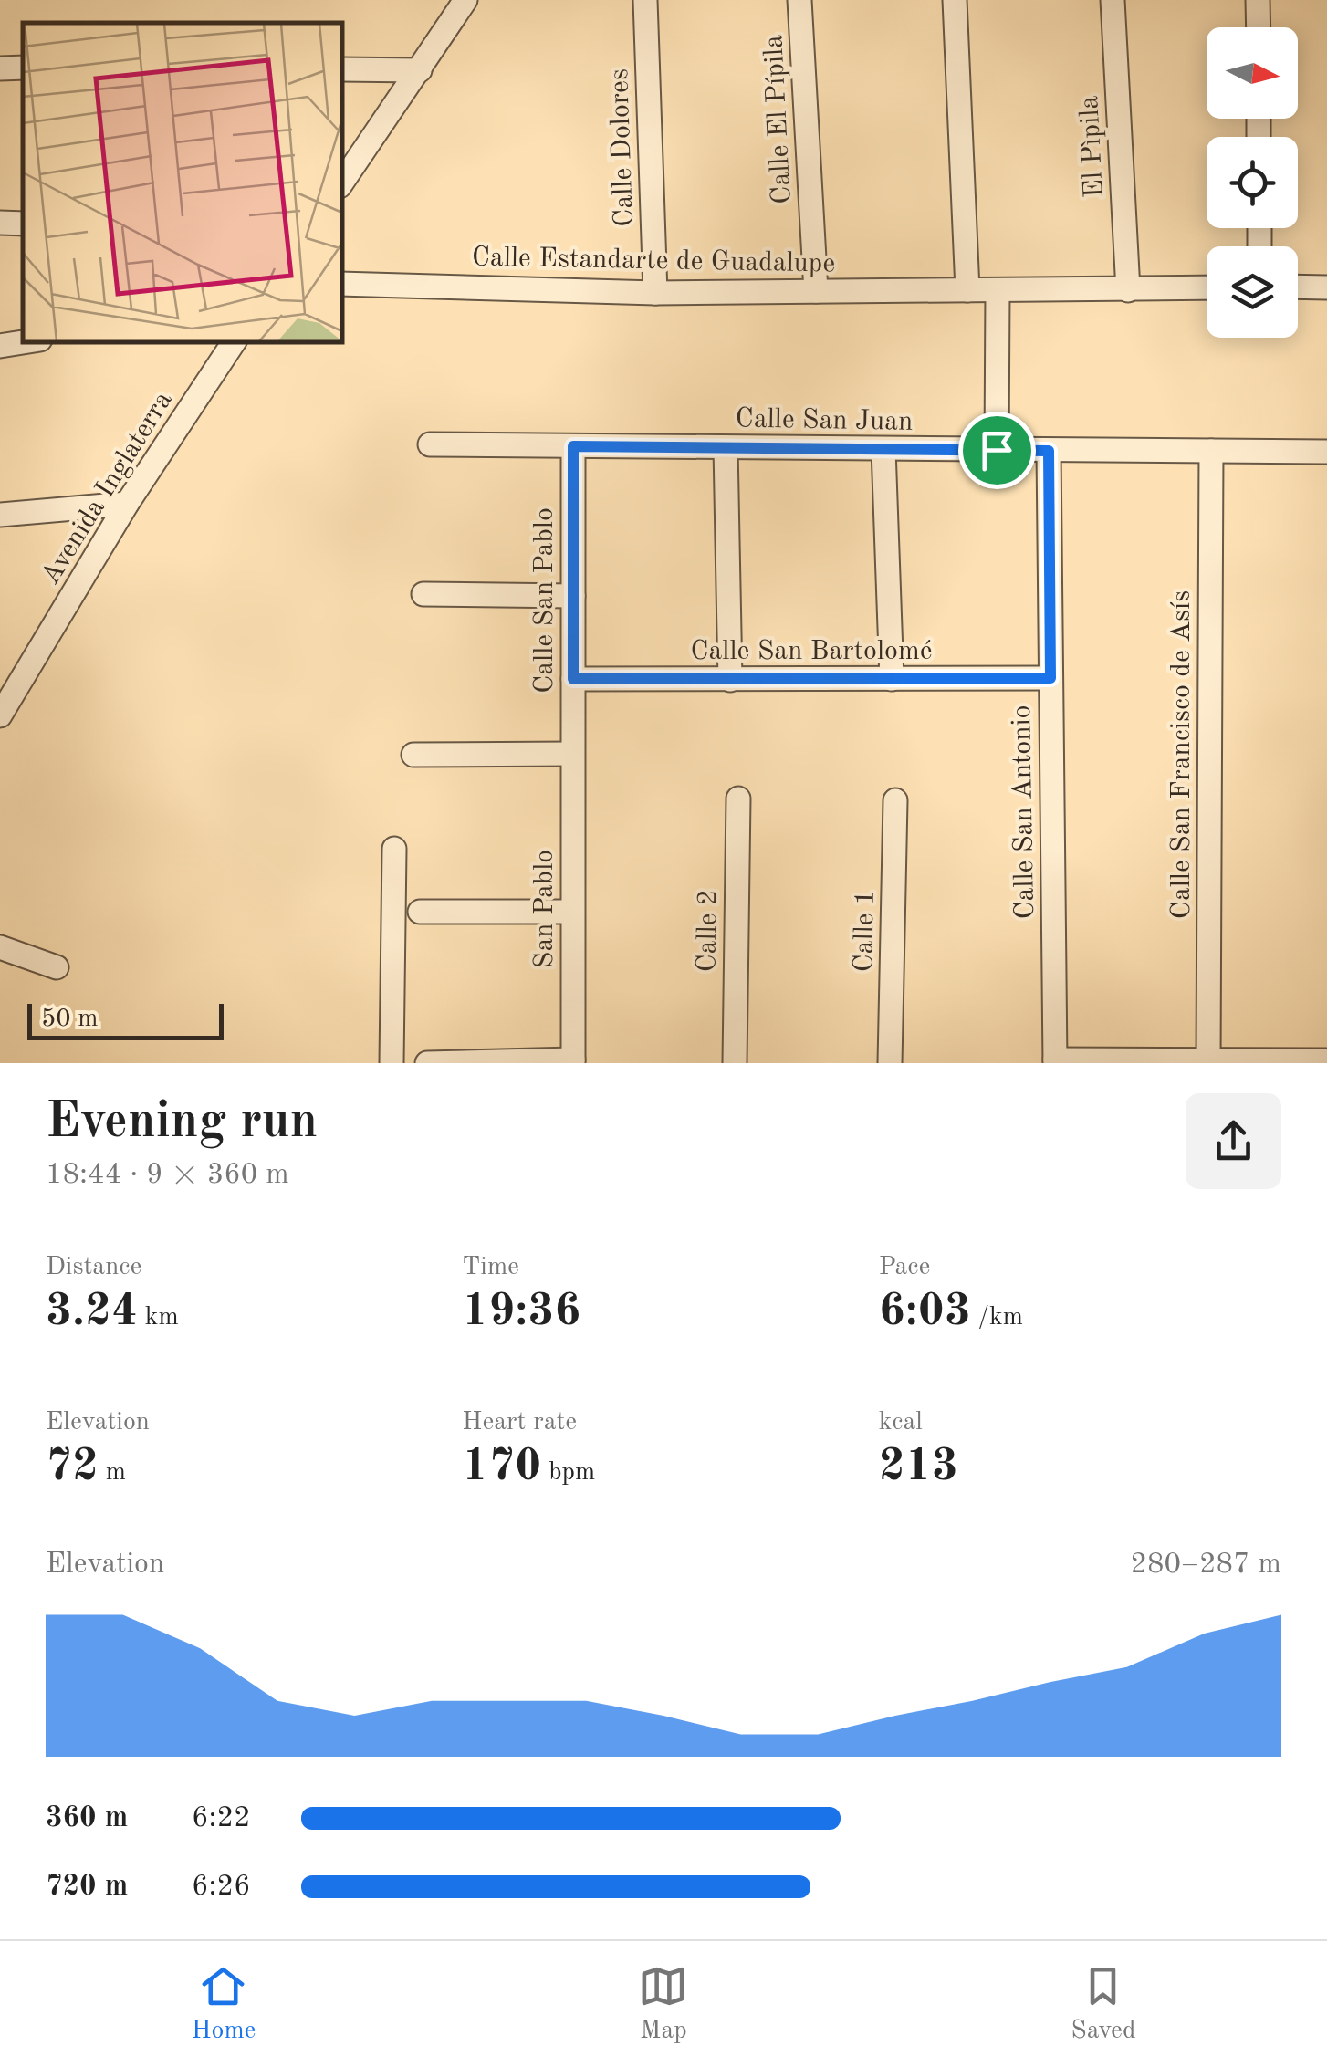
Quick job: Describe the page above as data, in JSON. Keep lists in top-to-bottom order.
{
  "streets": {
    "street": [
      "Calle El Pípila",
      "El Pìpila",
      "Calle Dolores",
      "Calle Estandarte de Guadalupe",
      "Calle San Juan",
      "Avenida Inglaterra",
      "Calle San Pablo",
      "Calle San Bartolomé",
      "Calle San Francisco de Asís",
      "Calle San Antonio",
      "San Pablo",
      "Calle 2",
      "Calle 1"
    ]
  },
  "crossings": [
    ["Calle El Pípila", "Calle Estandarte de Guadalupe"],
    ["El Pìpila", "Calle Estandarte de Guadalupe"],
    ["Calle Dolores", "Calle Estandarte de Guadalupe"],
    ["Calle San Juan", "Calle San Pablo"],
    ["Calle San Juan", "Calle San Francisco de Asís"],
    ["Calle San Juan", "Calle San Antonio"],
    ["Calle San Pablo", "Calle San Bartolomé"],
    ["Calle San Pablo", "San Pablo"],
    ["Calle San Bartolomé", "Calle San Antonio"]
  ],
  "scale_bar": "50 m",
  "north": "right",
  "page": {
    "scale": "50 m",
    "heading": ["Evening run", "18:44 · 9 × 360 m"],
    "stats": [
      ["Distance", "3.24 km"],
      ["Time", "19:36"],
      ["Pace", "6:03 /km"],
      ["Elevation", "72 m"],
      ["Heart rate", "170 bpm"],
      ["kcal", "213"]
    ],
    "chart": ["Elevation", "280–287 m"],
    "list": [
      {
        "name": "360 m",
        "note": "6:22"
      },
      {
        "name": "720 m",
        "note": "6:26"
      }
    ],
    "tabs": ["Home", "Map", "Saved"]
  }
}
